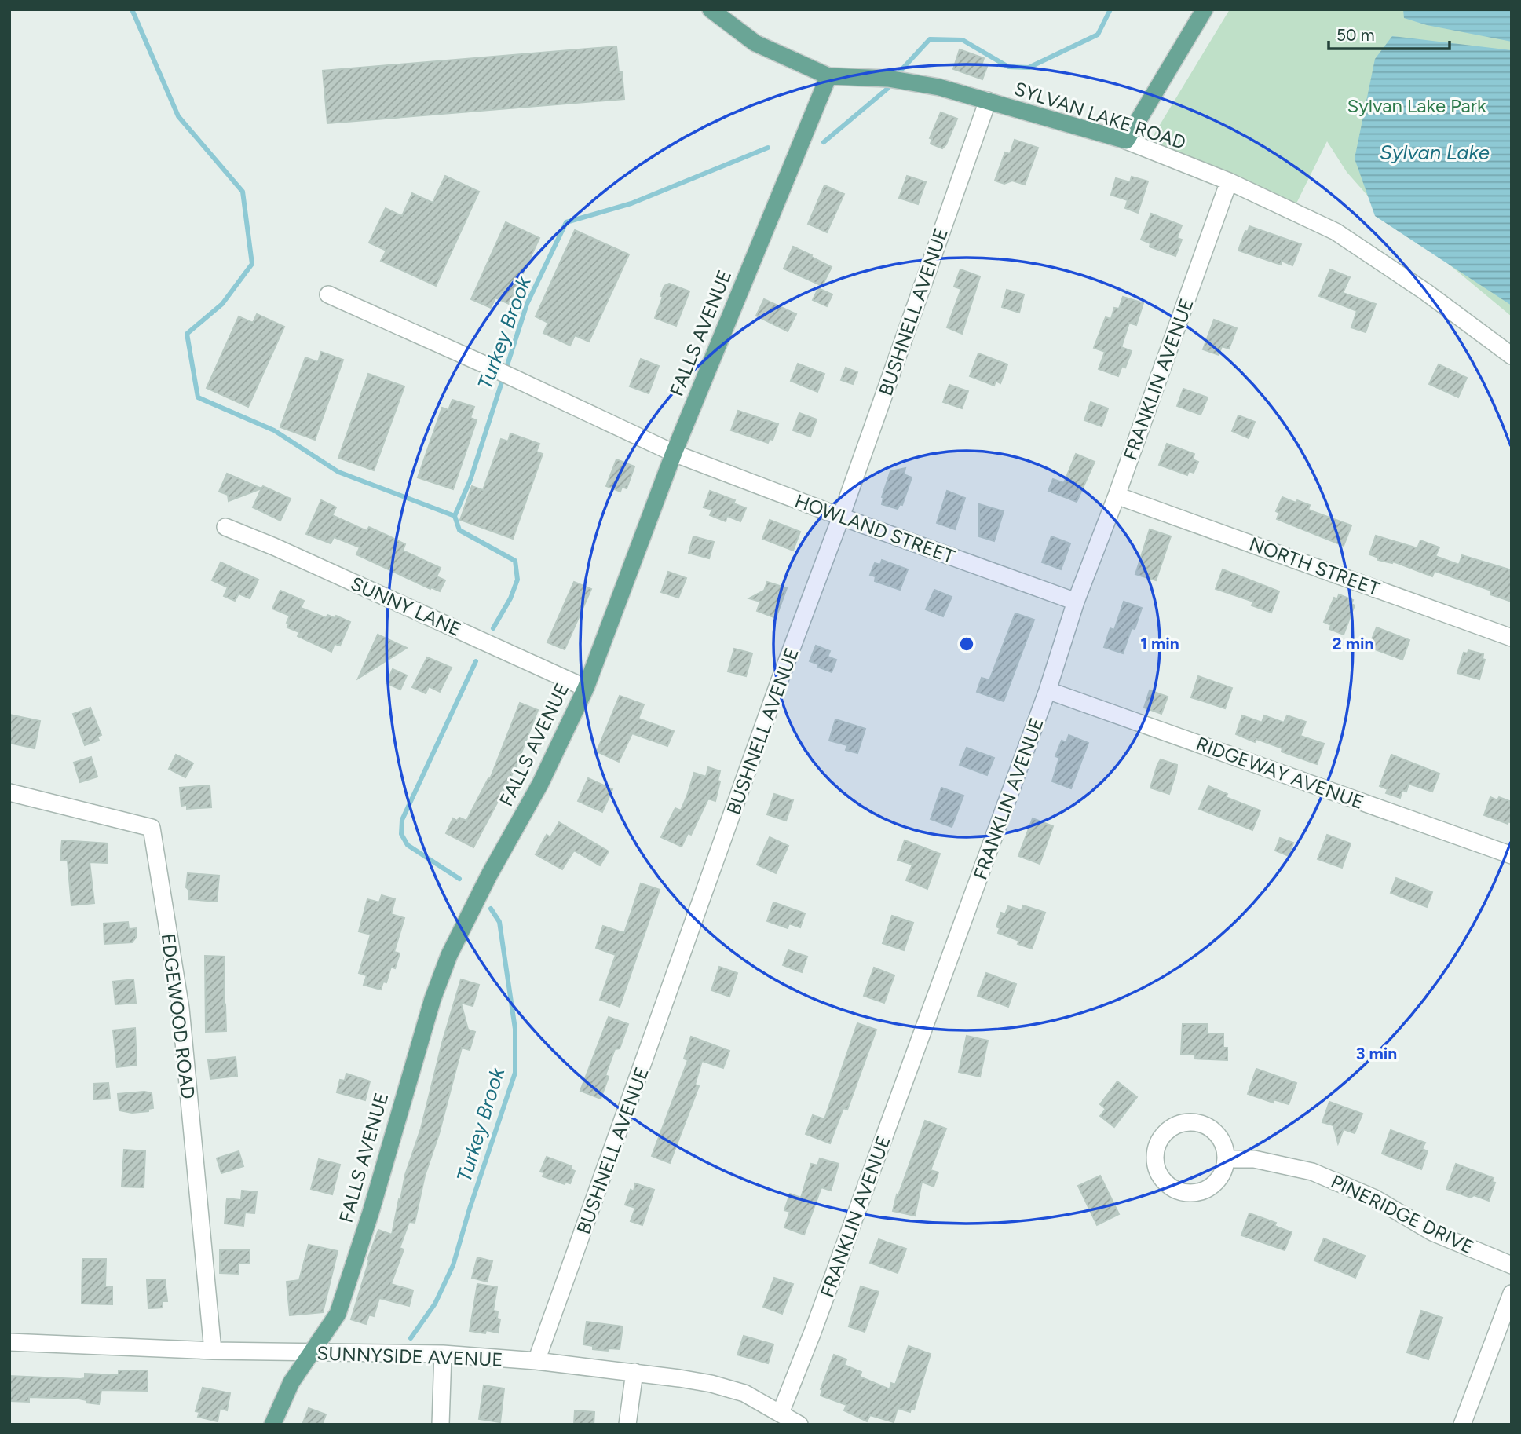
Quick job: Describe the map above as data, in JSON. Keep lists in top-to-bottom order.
{
  "streets": {
    "main road": ["SYLVAN LAKE ROAD", "FALLS AVENUE"],
    "street": [
      "BUSHNELL AVENUE",
      "FRANKLIN AVENUE",
      "HOWLAND STREET",
      "NORTH STREET",
      "SUNNY LANE",
      "RIDGEWAY AVENUE",
      "EDGEWOOD ROAD",
      "PINERIDGE DRIVE",
      "SUNNYSIDE AVENUE"
    ]
  },
  "crossings": [
    ["SYLVAN LAKE ROAD", "BUSHNELL AVENUE"],
    ["SYLVAN LAKE ROAD", "FALLS AVENUE"],
    ["SYLVAN LAKE ROAD", "FRANKLIN AVENUE"],
    ["BUSHNELL AVENUE", "HOWLAND STREET"],
    ["BUSHNELL AVENUE", "SUNNYSIDE AVENUE"],
    ["FALLS AVENUE", "HOWLAND STREET"],
    ["FALLS AVENUE", "SUNNY LANE"],
    ["FALLS AVENUE", "SUNNYSIDE AVENUE"],
    ["FRANKLIN AVENUE", "HOWLAND STREET"],
    ["FRANKLIN AVENUE", "NORTH STREET"],
    ["FRANKLIN AVENUE", "RIDGEWAY AVENUE"],
    ["FRANKLIN AVENUE", "SUNNYSIDE AVENUE"],
    ["EDGEWOOD ROAD", "SUNNYSIDE AVENUE"]
  ],
  "water": ["Sylvan Lake", "Turkey Brook"],
  "parks": ["Sylvan Lake Park"],
  "scale_bar": "50 m",
  "rings": ["1 min", "2 min", "3 min"]
}
